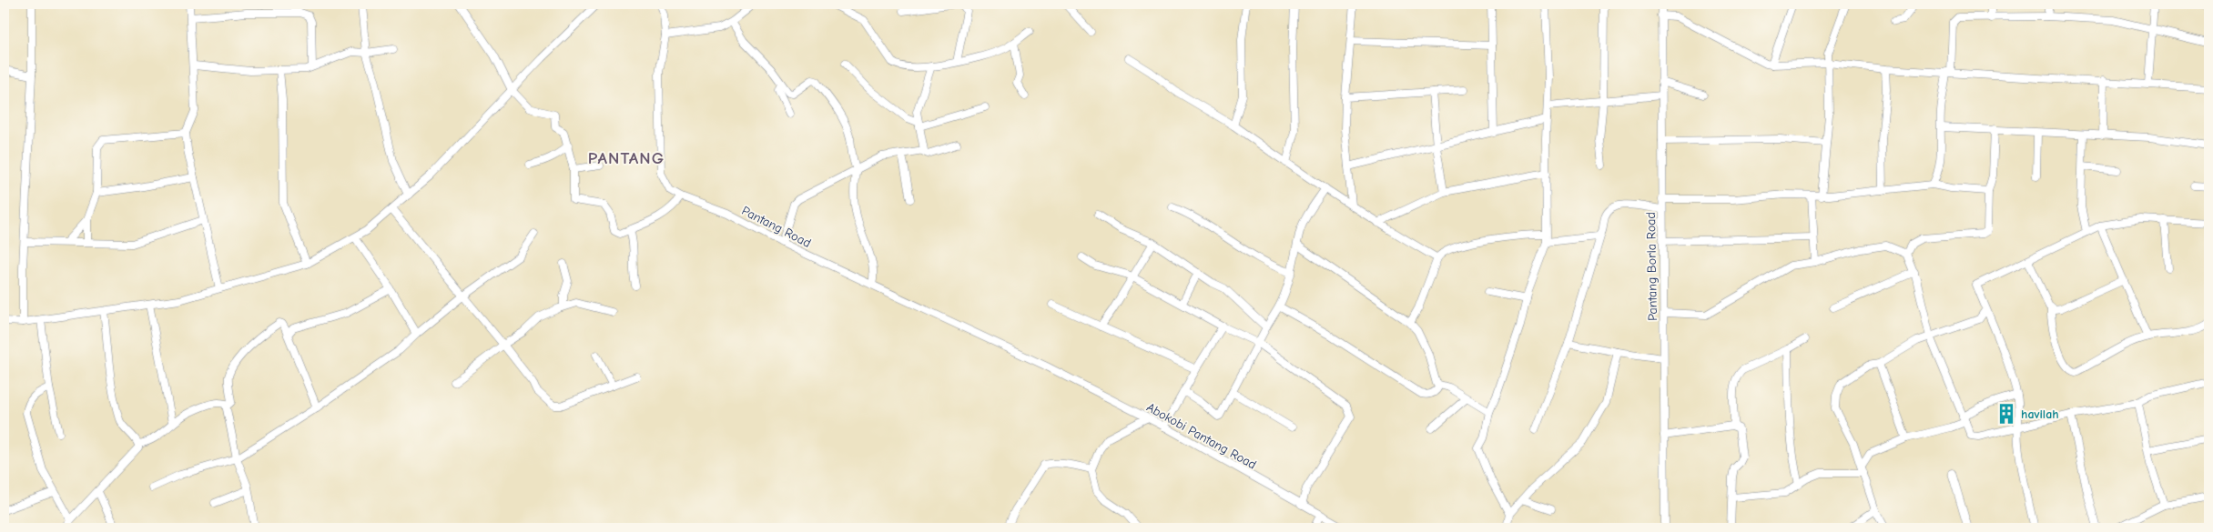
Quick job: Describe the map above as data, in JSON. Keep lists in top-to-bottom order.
{
  "streets": {
    "street": ["Pantang Road", "Pantang Borla Road", "Abokobi Pantang Road"]
  },
  "crossings": [
    ["Pantang Road", "Abokobi Pantang Road"]
  ],
  "districts": ["PANTANG"],
  "places": {
    "building": ["havilah"]
  }
}
